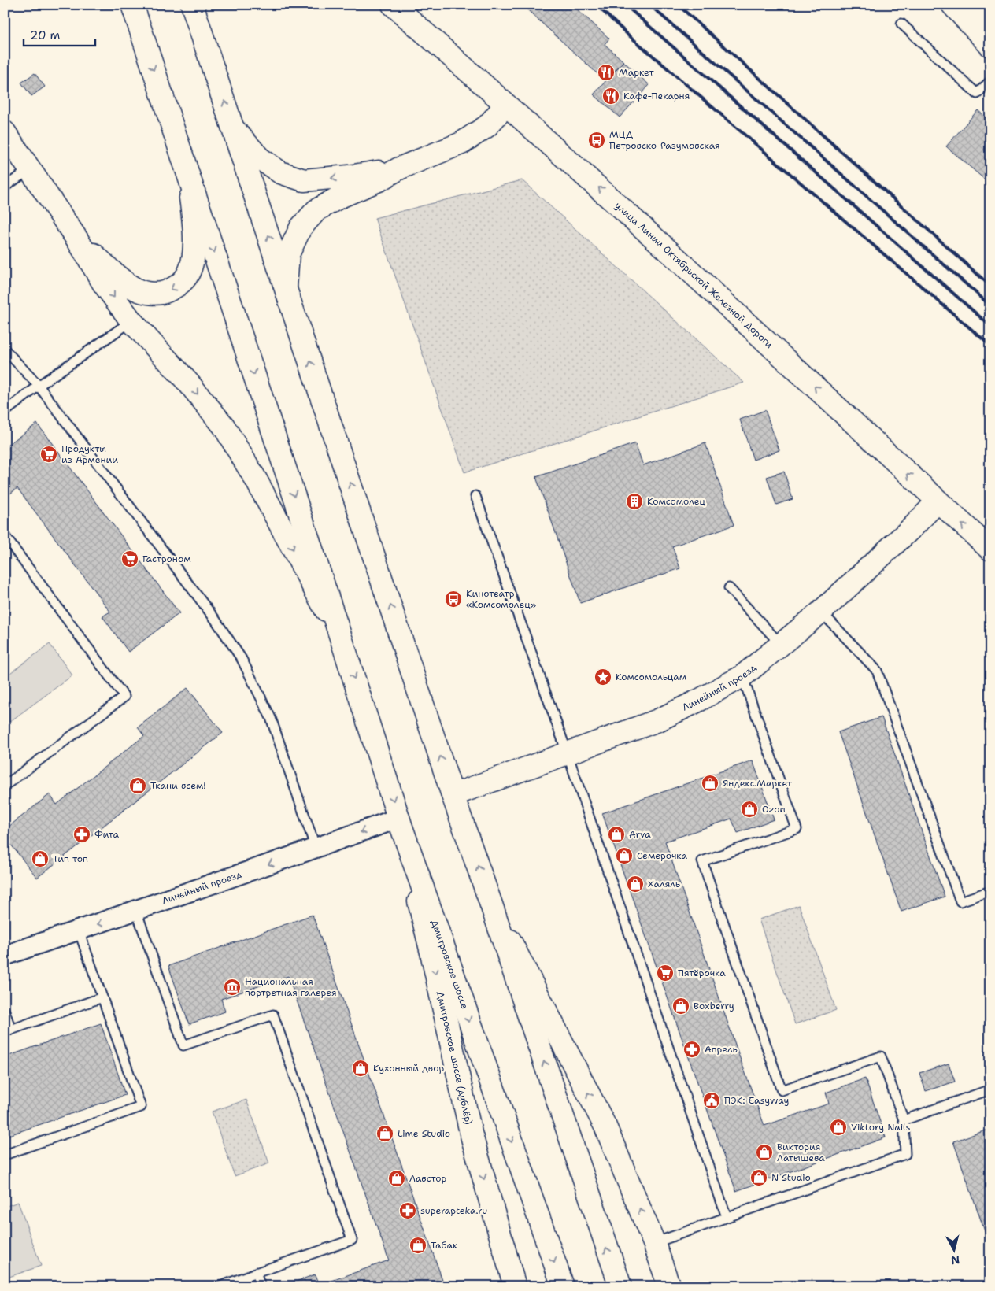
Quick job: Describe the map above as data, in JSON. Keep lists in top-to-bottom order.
{
  "streets": {
    "main road": [
      "улица Линии Октябрьской Железной Дороги",
      "Линейный проезд",
      "Дмитровское шоссе",
      "Дмитровское шоссе (дублёр)"
    ]
  },
  "crossings": [
    ["улица Линии Октябрьской Железной Дороги", "Линейный проезд"],
    ["Линейный проезд", "Дмитровское шоссе"],
    ["Линейный проезд", "Дмитровское шоссе (дублёр)"],
    ["Дмитровское шоссе", "Дмитровское шоссе (дублёр)"]
  ],
  "one_way": ["улица Линии Октябрьской Железной Дороги"],
  "places": {
    "restaurant": ["Маркет", "Кафе-Пекарня"],
    "bus stop": ["МЦД Петровско-Разумовская", "Кинотеатр «Комсомолец»"],
    "supermarket": ["Продукты из Армении", "Гастроном", "Пятёрочка"],
    "building": ["Комсомолец"],
    "place": ["Комсомольцам"],
    "shop": [
      "Яндекс.Маркет",
      "Ткани всем!",
      "Ozon",
      "Arva",
      "Семерочка",
      "Тип топ",
      "Халяль",
      "Boxberry",
      "Кухонный двор",
      "Viktory Nails",
      "Lime Studio",
      "Виктория Латышева",
      "N Studio",
      "Лавстор",
      "Табак"
    ],
    "pharmacy": ["Фита", "Апрель", "superapteka.ru"],
    "museum": ["Национальная портретная галерея"],
    "public building": ["ПЭК: Easyway"]
  },
  "scale_bar": "20 m",
  "north": "bottom"
}
